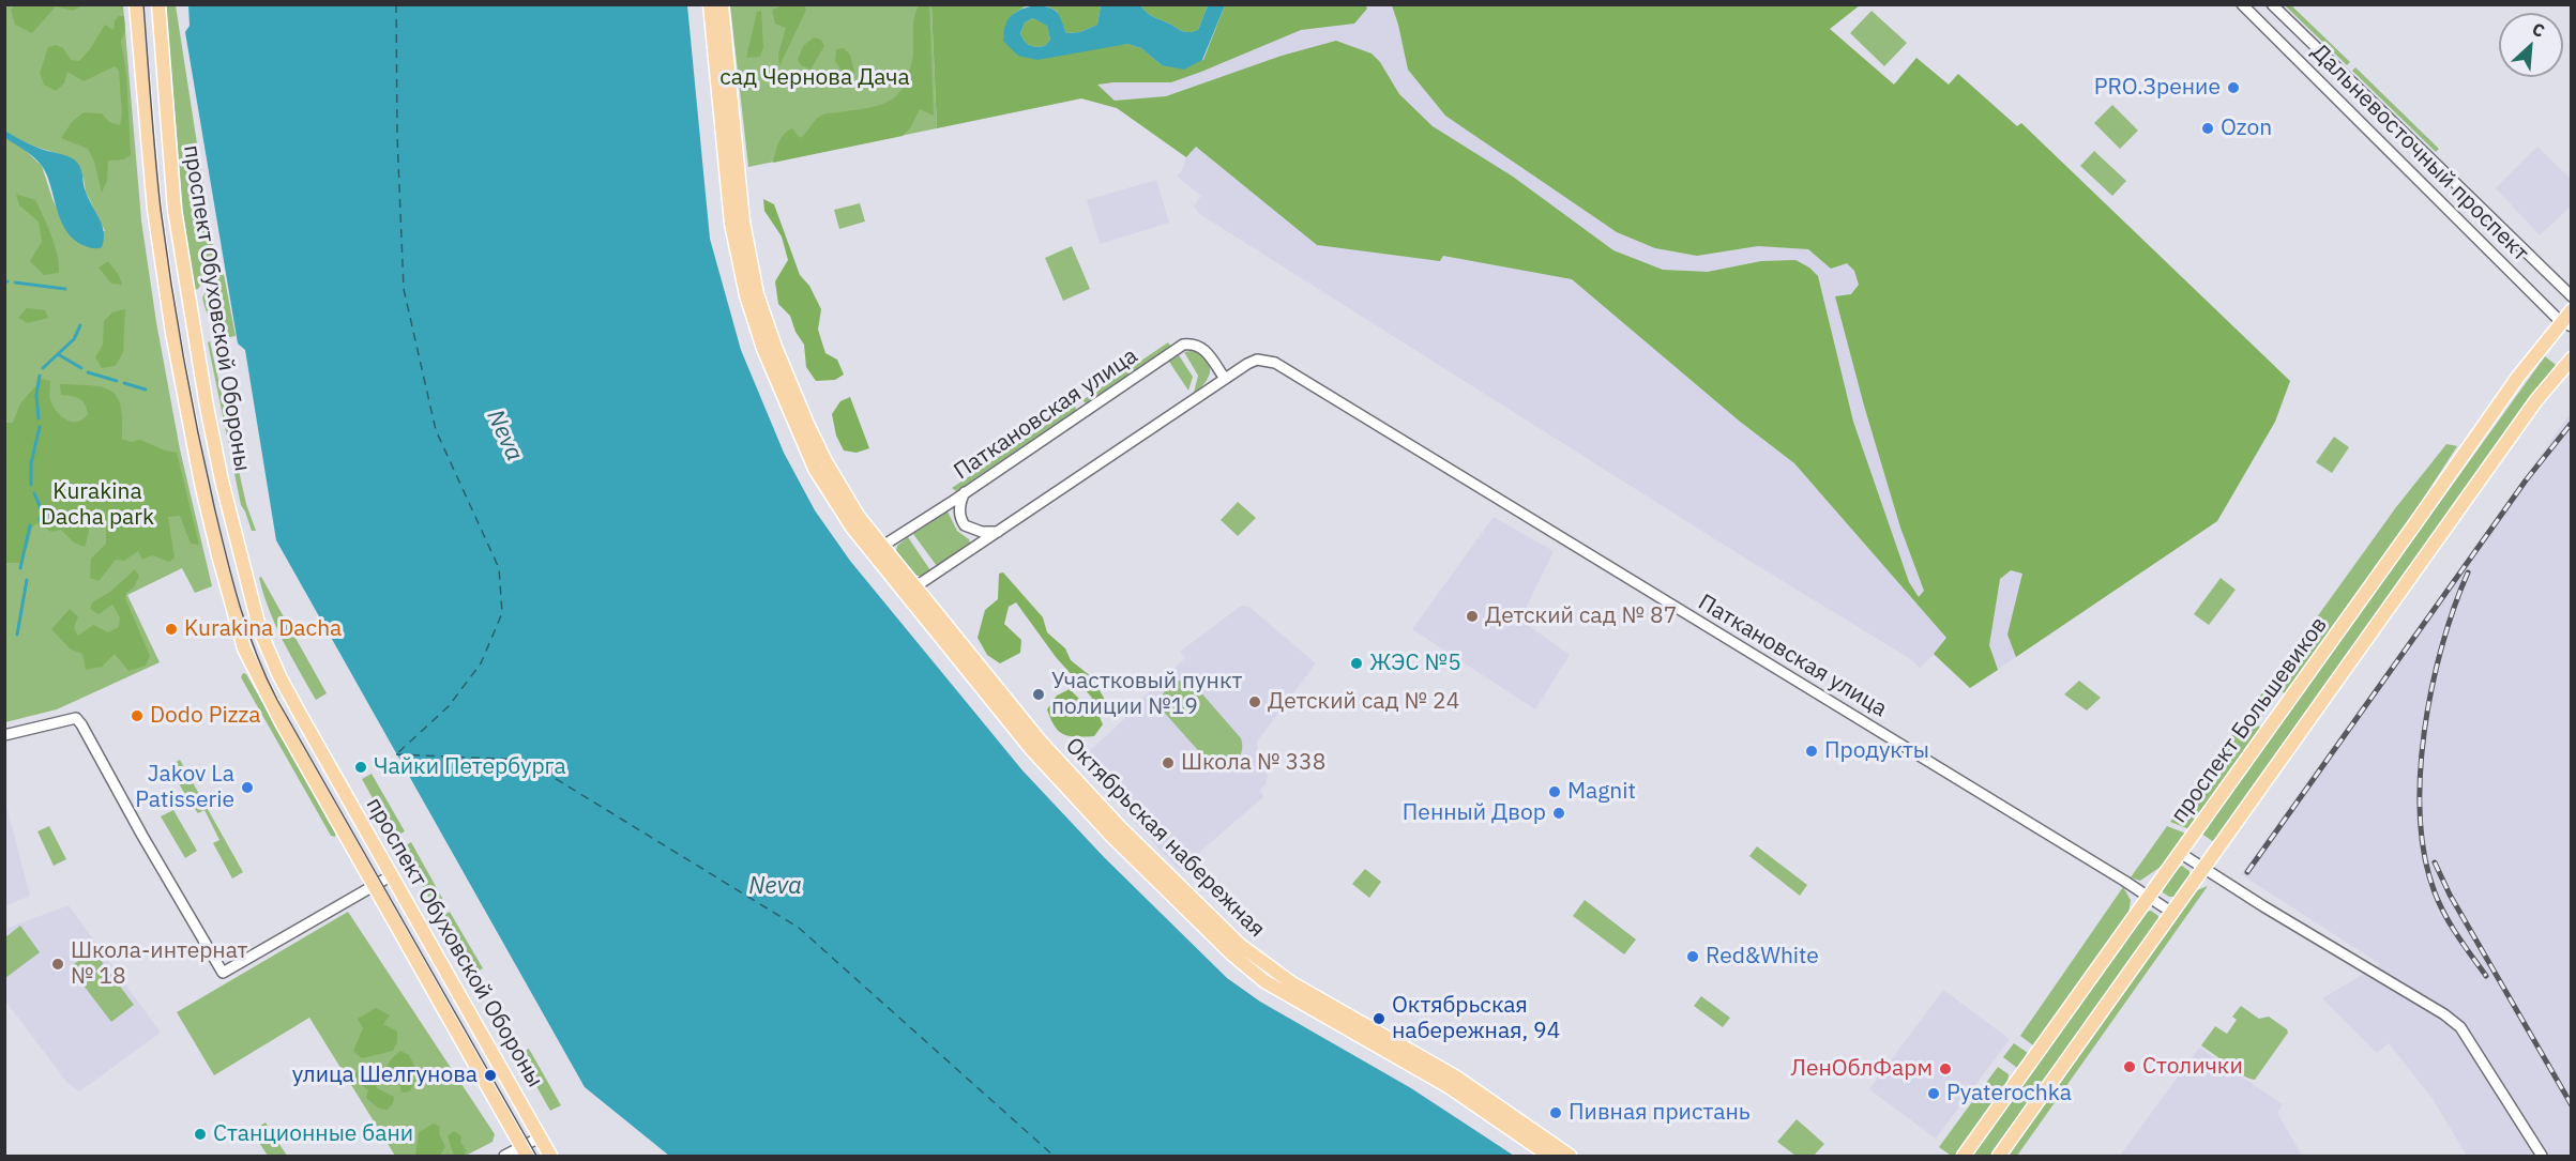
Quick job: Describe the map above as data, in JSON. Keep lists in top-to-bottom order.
{
  "streets": {
    "main road": ["проспект Обуховской Обороны", "проспект Большевиков", "Октябрьская набережная"],
    "street": ["Дальневосточный проспект", "Паткановская улица"]
  },
  "crossings": [
    ["Дальневосточный проспект", "проспект Большевиков"],
    ["Паткановская улица", "проспект Большевиков"],
    ["Паткановская улица", "Октябрьская набережная"]
  ],
  "water": ["Neva"],
  "parks": ["сад Чернова Дача", "Kurakina Dacha park"],
  "places": [
    "PRO.Зрение",
    "Ozon",
    "Детский сад № 87",
    "Kurakina Dacha",
    "ЖЭС №5",
    "Участковый пункт полиции №19",
    "Детский сад № 24",
    "Dodo Pizza",
    "Продукты",
    "Школа № 338",
    "Чайки Петербурга",
    "Jakov La Patisserie",
    "Magnit",
    "Пенный Двор",
    "Red&White",
    "Школа-интернат № 18",
    "Октябрьская набережная, 94",
    "Столички",
    "ЛенОблФарм",
    "улица Шелгунова",
    "Pyaterochka",
    "Пивная пристань",
    "Станционные бани"
  ],
  "north": "top right"
}
